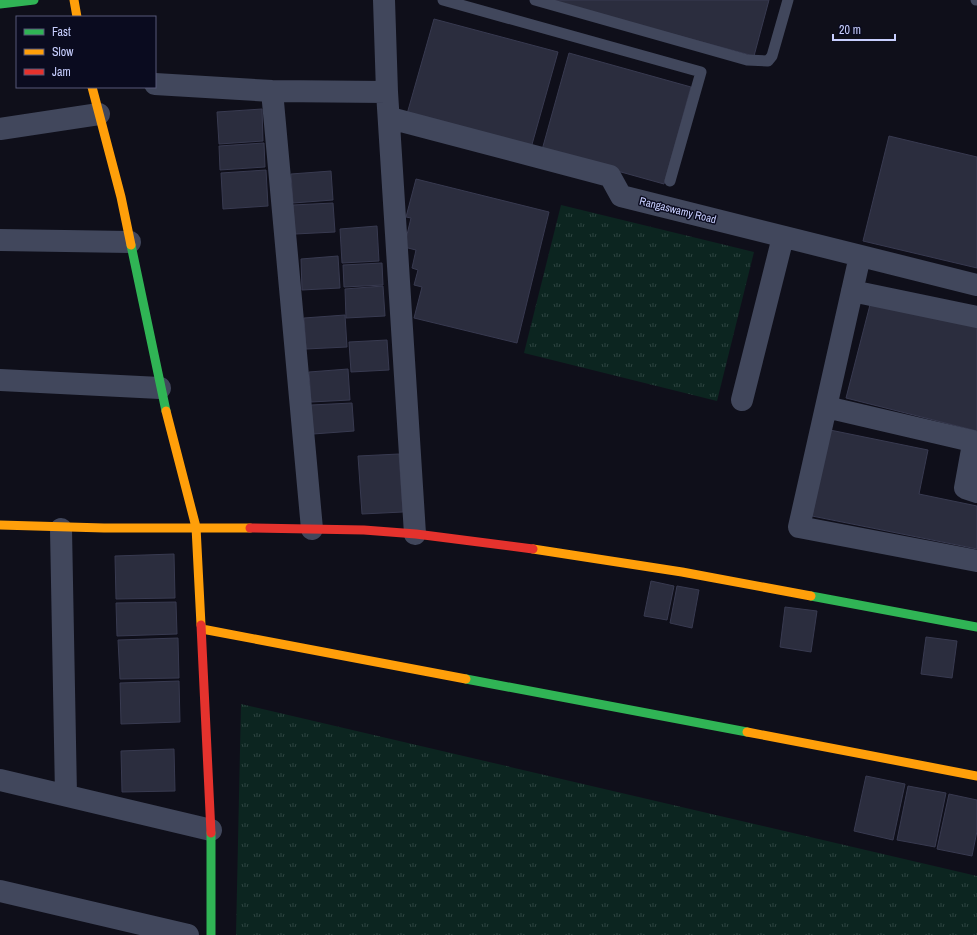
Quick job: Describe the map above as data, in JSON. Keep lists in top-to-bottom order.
{
  "streets": {
    "street": ["Rangaswamy Road"]
  },
  "legend": ["Fast", "Slow", "Jam"],
  "scale_bar": "20 m"
}
